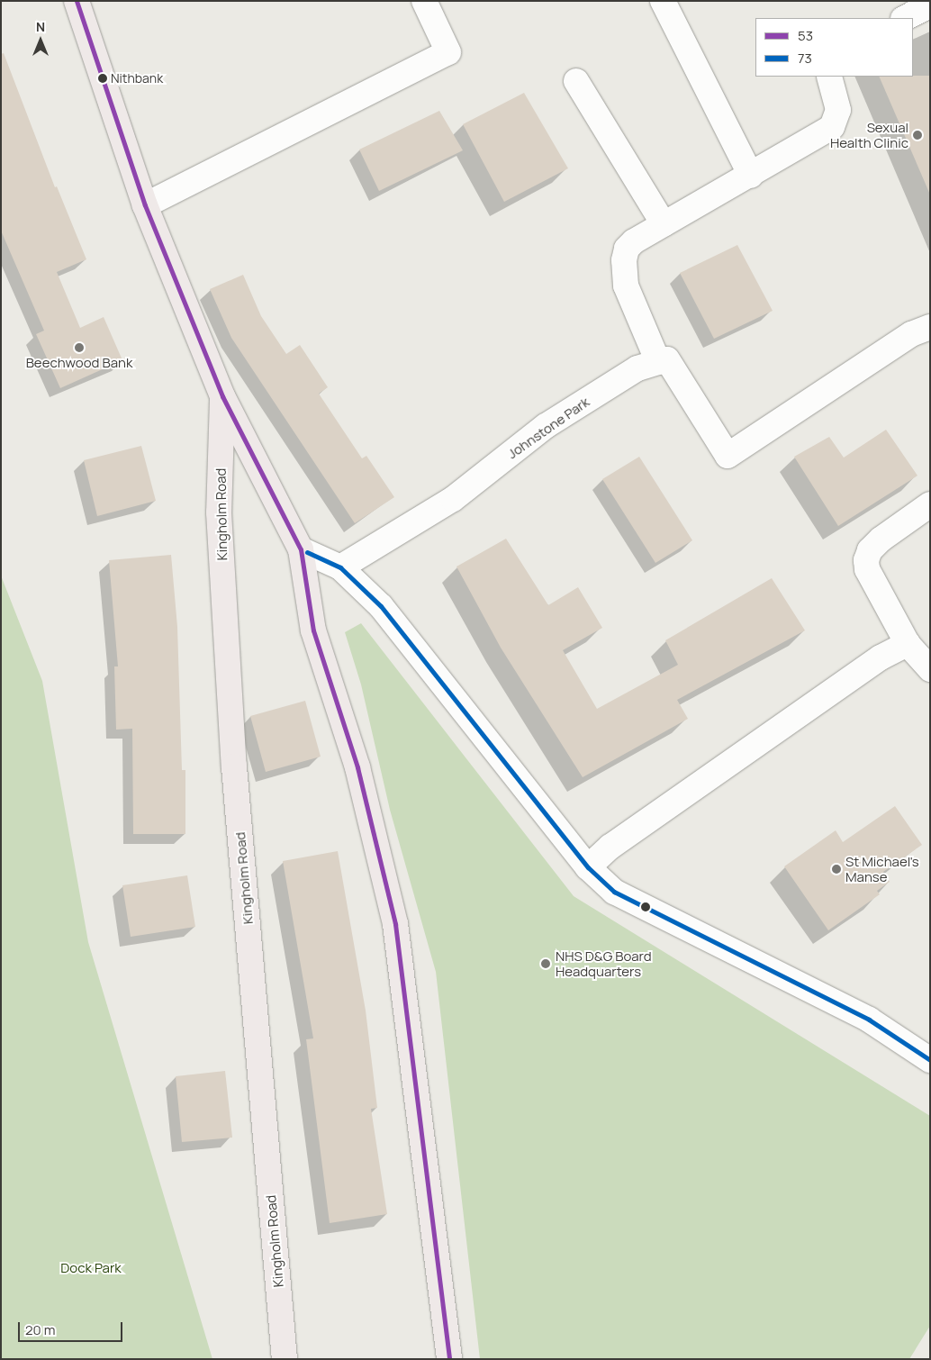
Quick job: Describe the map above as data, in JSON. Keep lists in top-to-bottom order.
{
  "streets": {
    "main road": ["Kingholm Road"],
    "street": ["Johnstone Park"]
  },
  "parks": ["Dock Park"],
  "places": [
    "Nithbank",
    "Sexual Health Clinic",
    "Beechwood Bank",
    "St Michael's Manse",
    "NHS D&G Board Headquarters"
  ],
  "lines": ["transit line 53", "transit line 73"],
  "legend": ["53", "73"],
  "scale_bar": "20 m",
  "north": "top"
}
